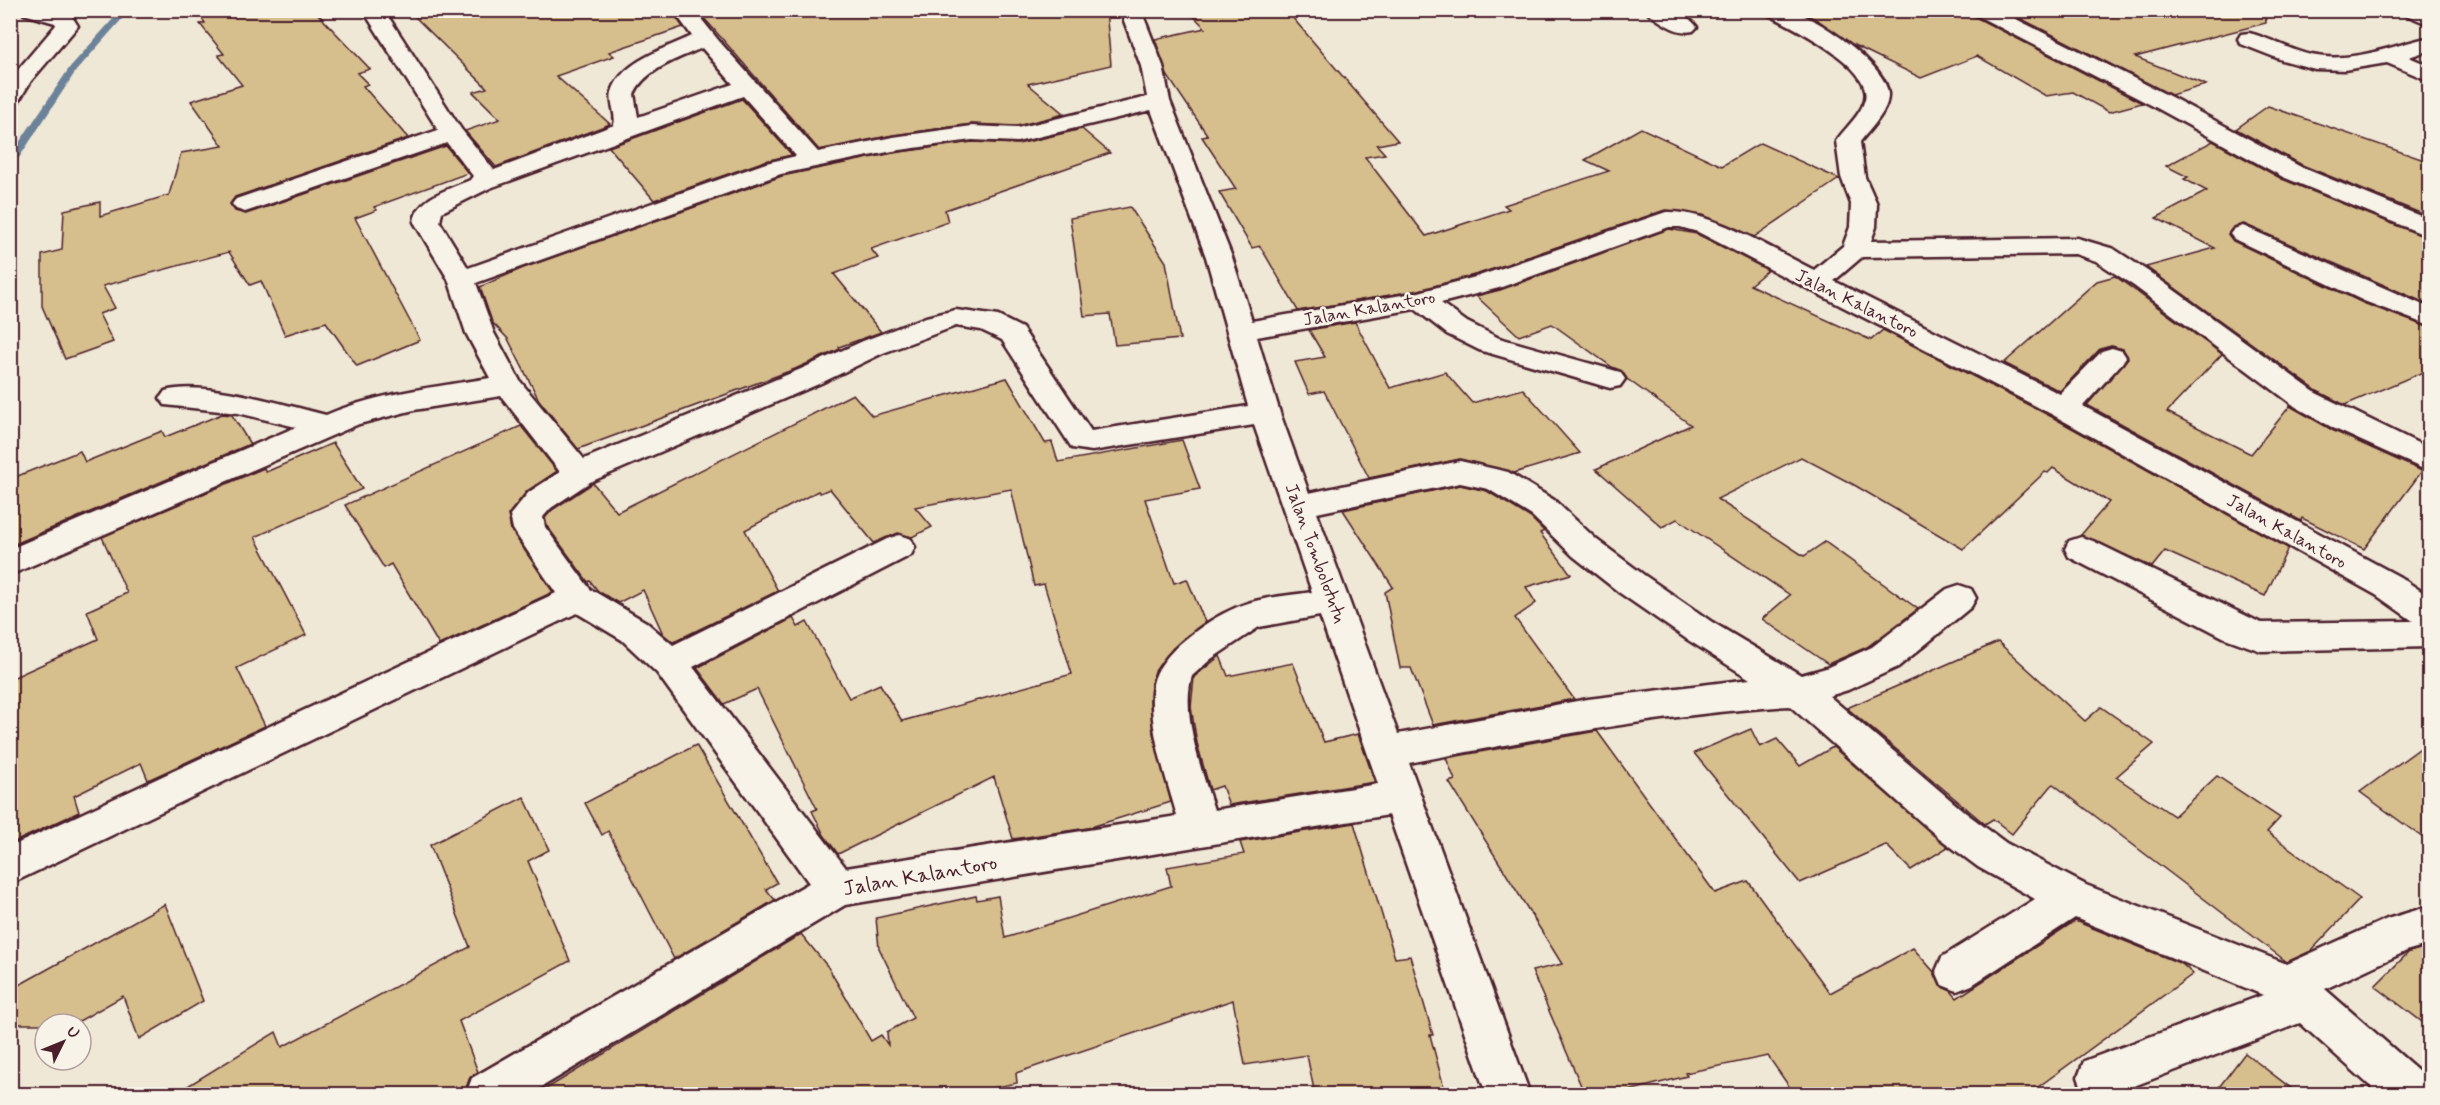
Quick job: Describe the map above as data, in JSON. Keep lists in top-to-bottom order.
{
  "streets": {
    "street": ["Jalan Kalantoro", "Jalan Tombolotutu"]
  },
  "crossings": [
    ["Jalan Kalantoro", "Jalan Tombolotutu"]
  ],
  "north": "top right"
}
